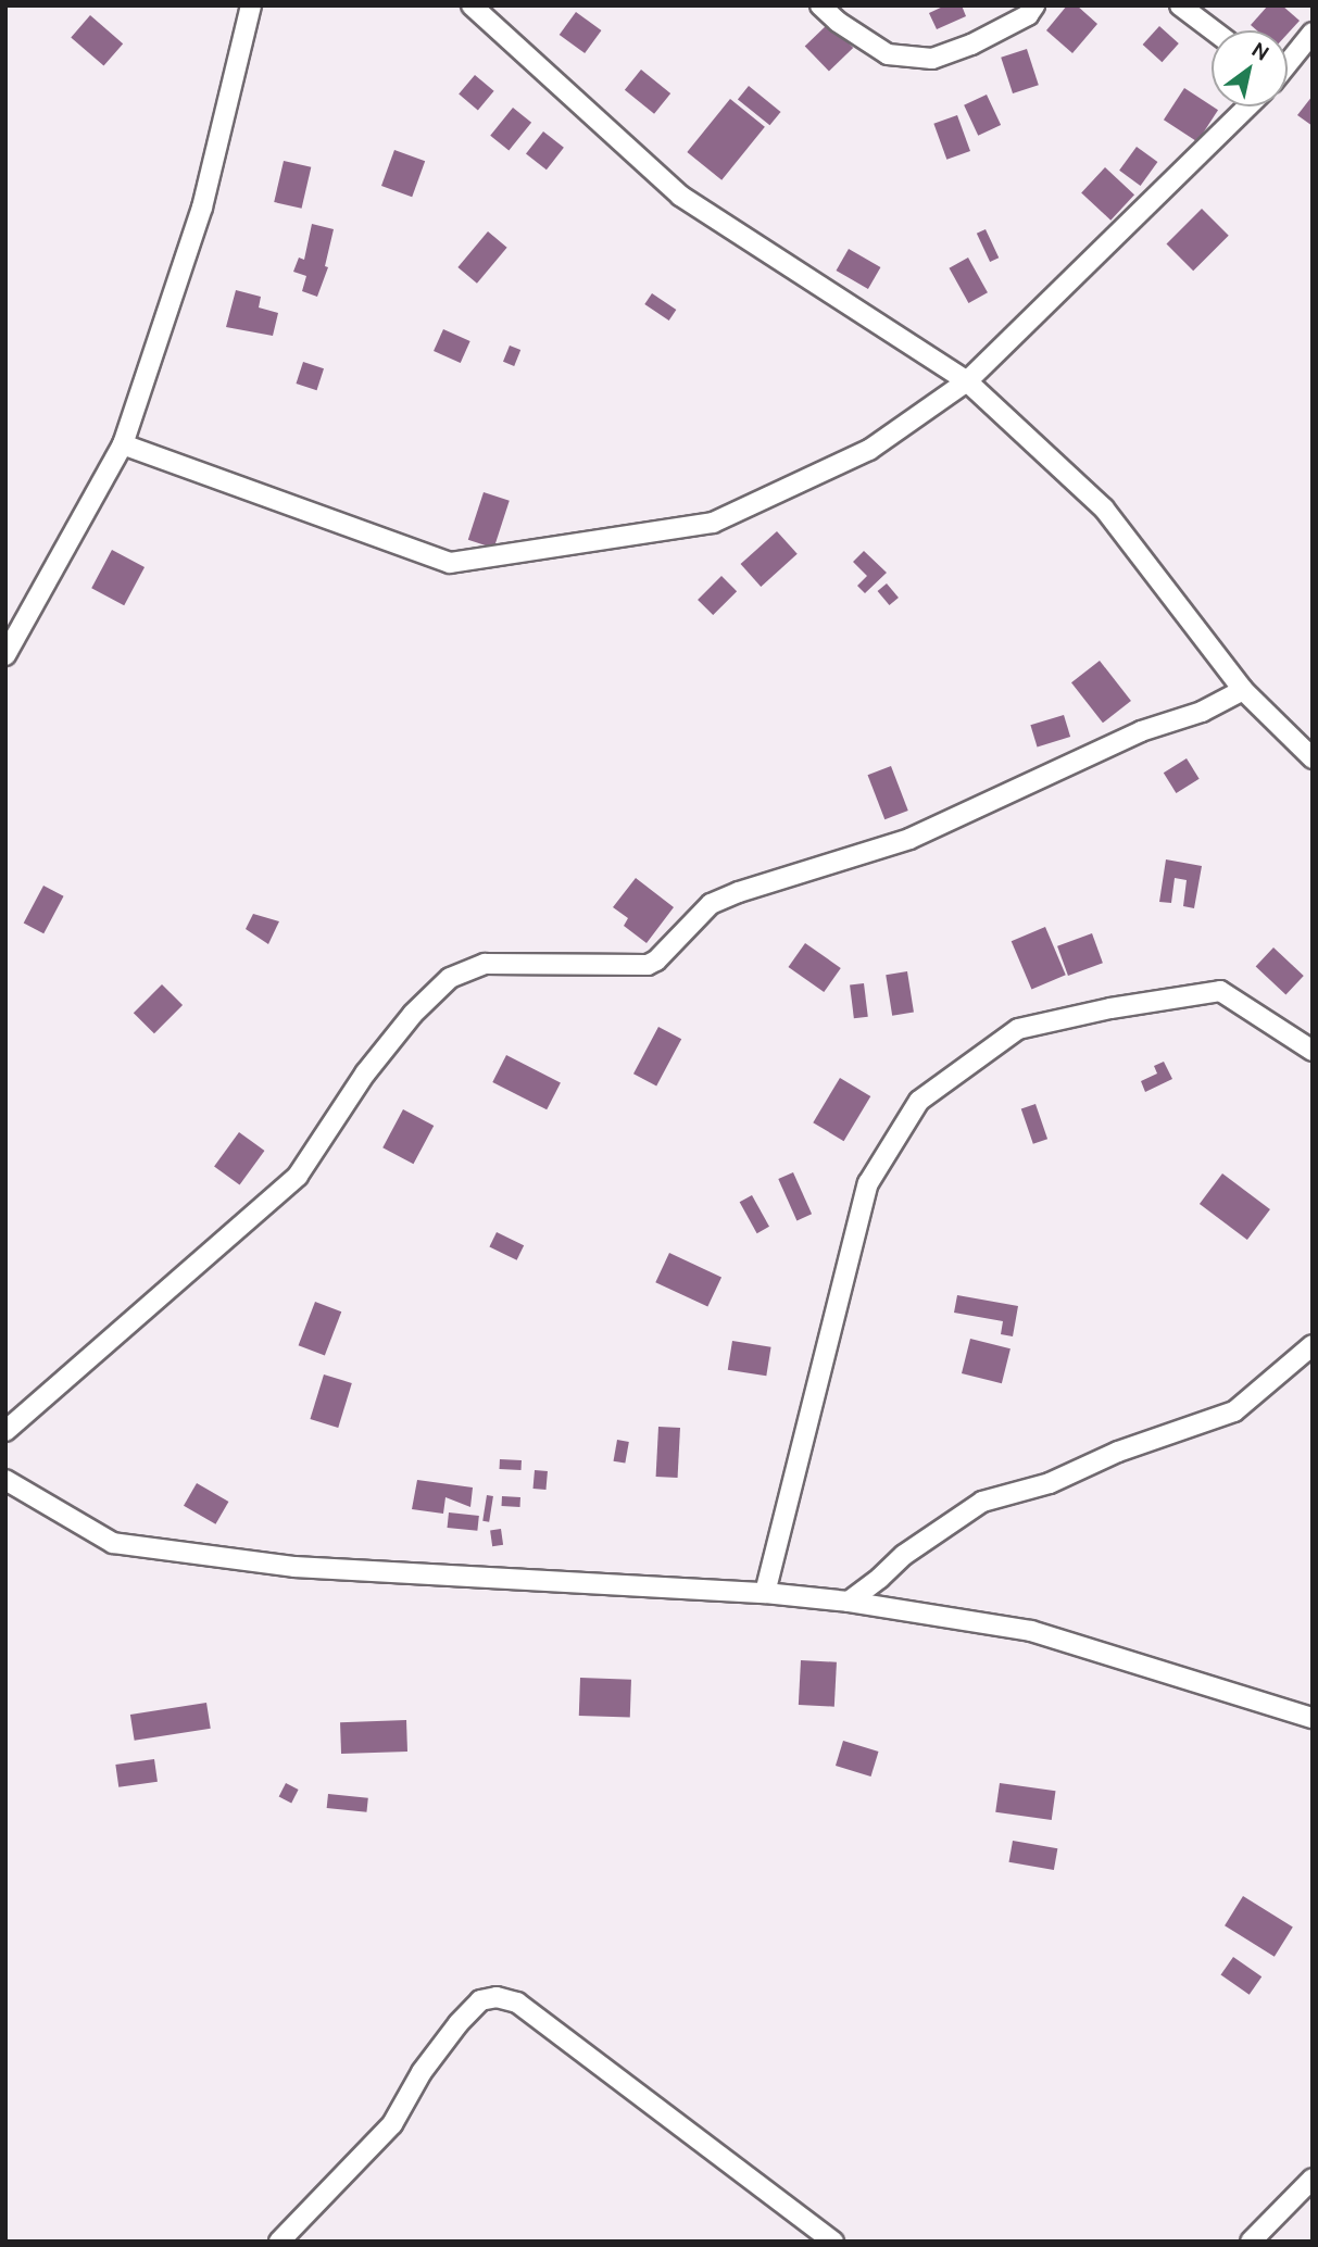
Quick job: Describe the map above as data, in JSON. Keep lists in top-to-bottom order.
{
  "north": "top right"
}
